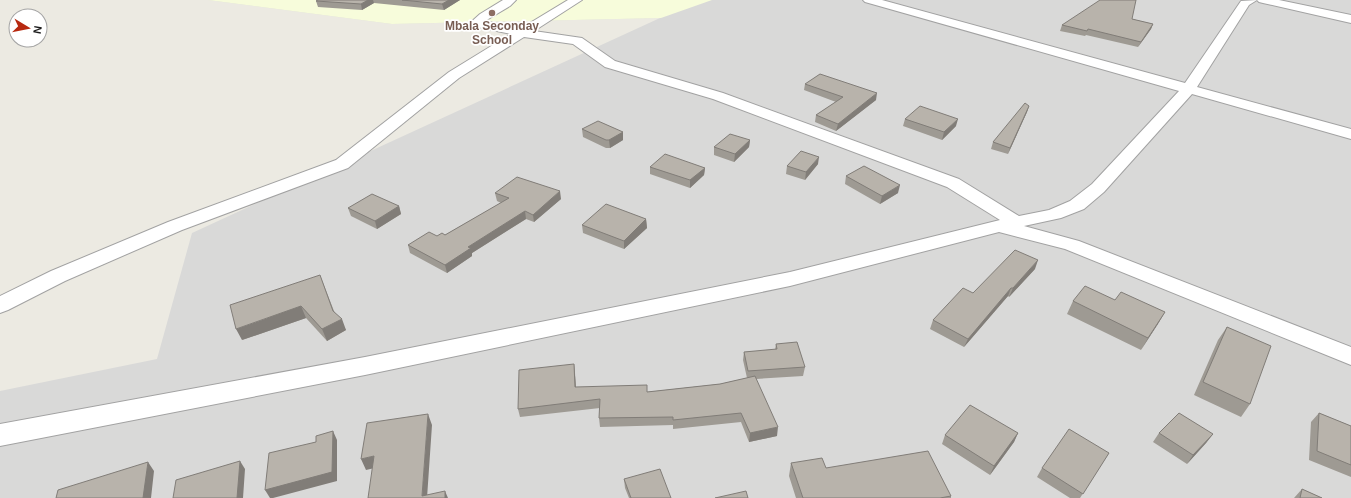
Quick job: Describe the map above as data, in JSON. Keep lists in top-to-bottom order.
{
  "places": ["Mbala Seconday School"],
  "north": "right"
}
